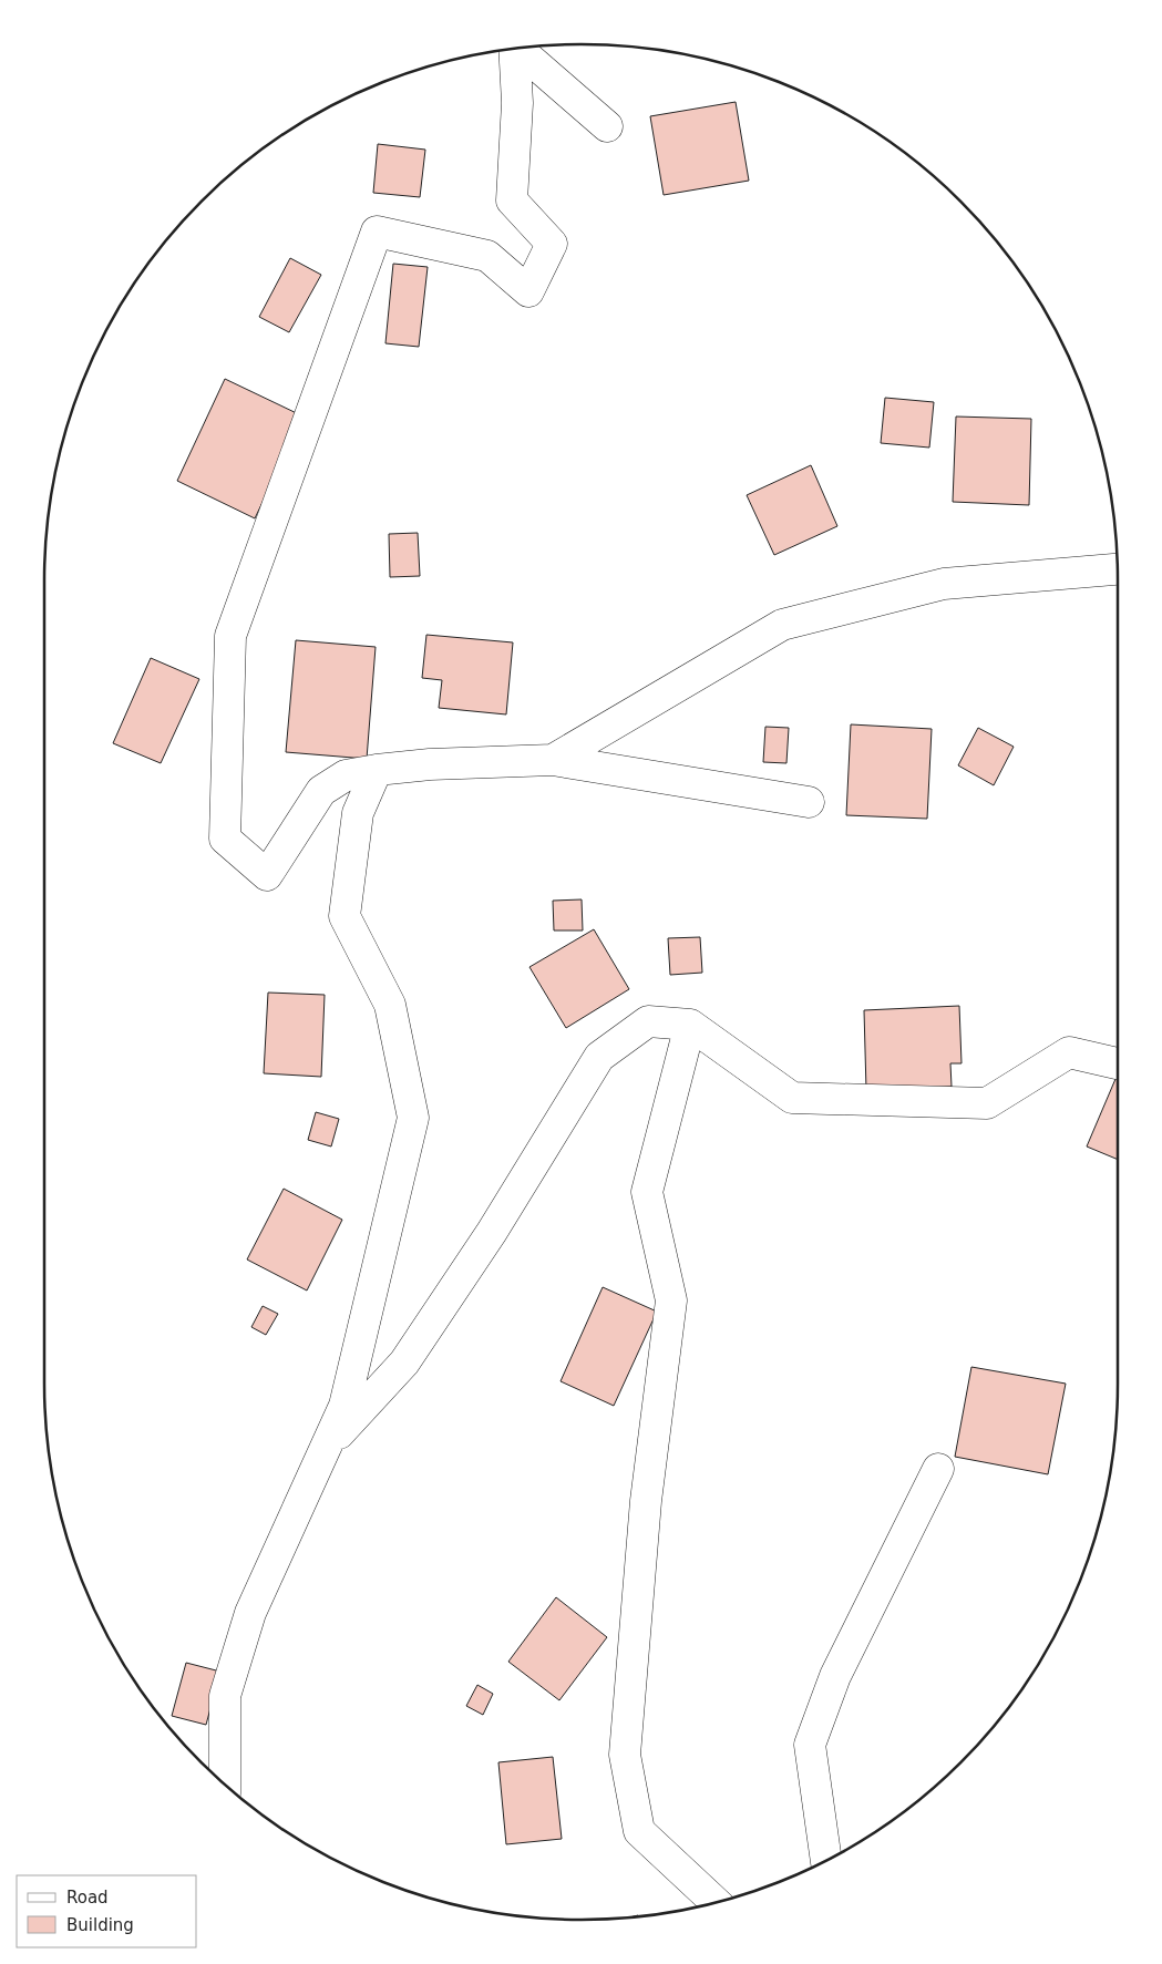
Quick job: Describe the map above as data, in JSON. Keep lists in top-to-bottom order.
{
  "legend": ["Road", "Building"]
}
